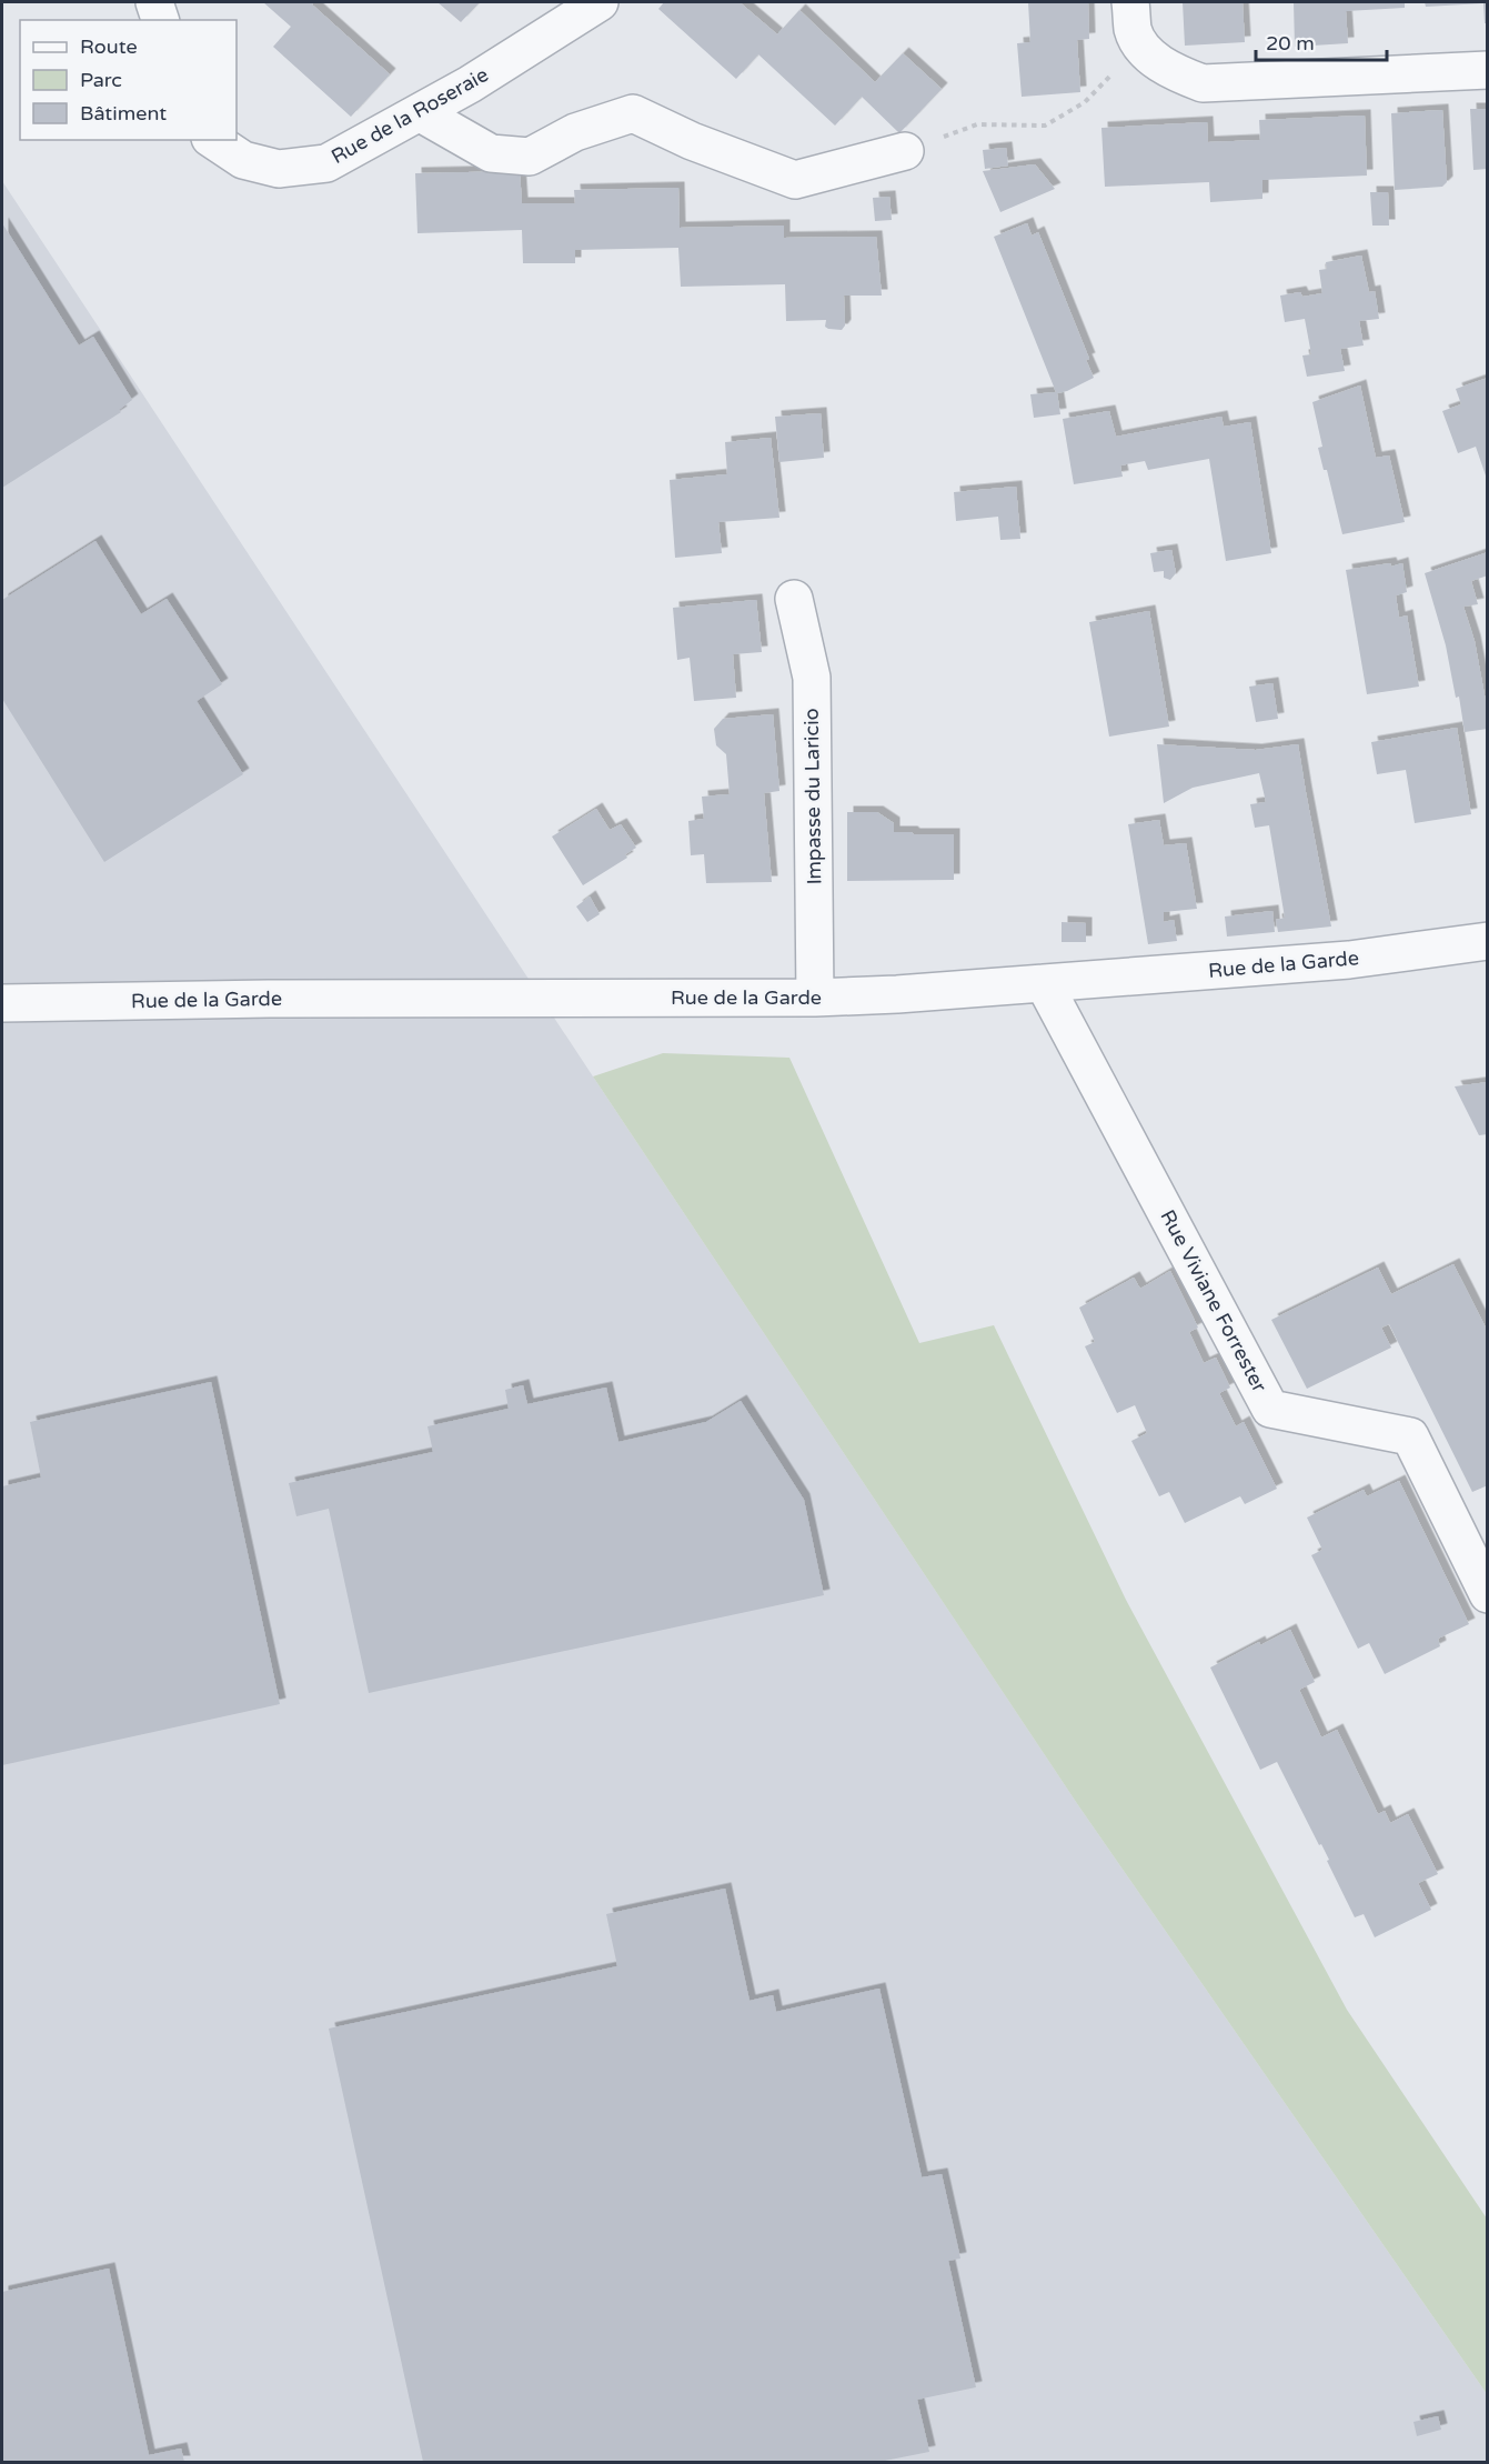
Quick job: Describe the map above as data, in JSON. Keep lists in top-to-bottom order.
{
  "streets": {
    "street": [
      "Rue de la Roseraie",
      "Impasse du Laricio",
      "Rue de la Garde",
      "Rue Viviane Forrester"
    ]
  },
  "crossings": [
    ["Impasse du Laricio", "Rue de la Garde"],
    ["Rue de la Garde", "Rue Viviane Forrester"]
  ],
  "legend": ["Route", "Parc", "Bâtiment"],
  "scale_bar": "20 m"
}
